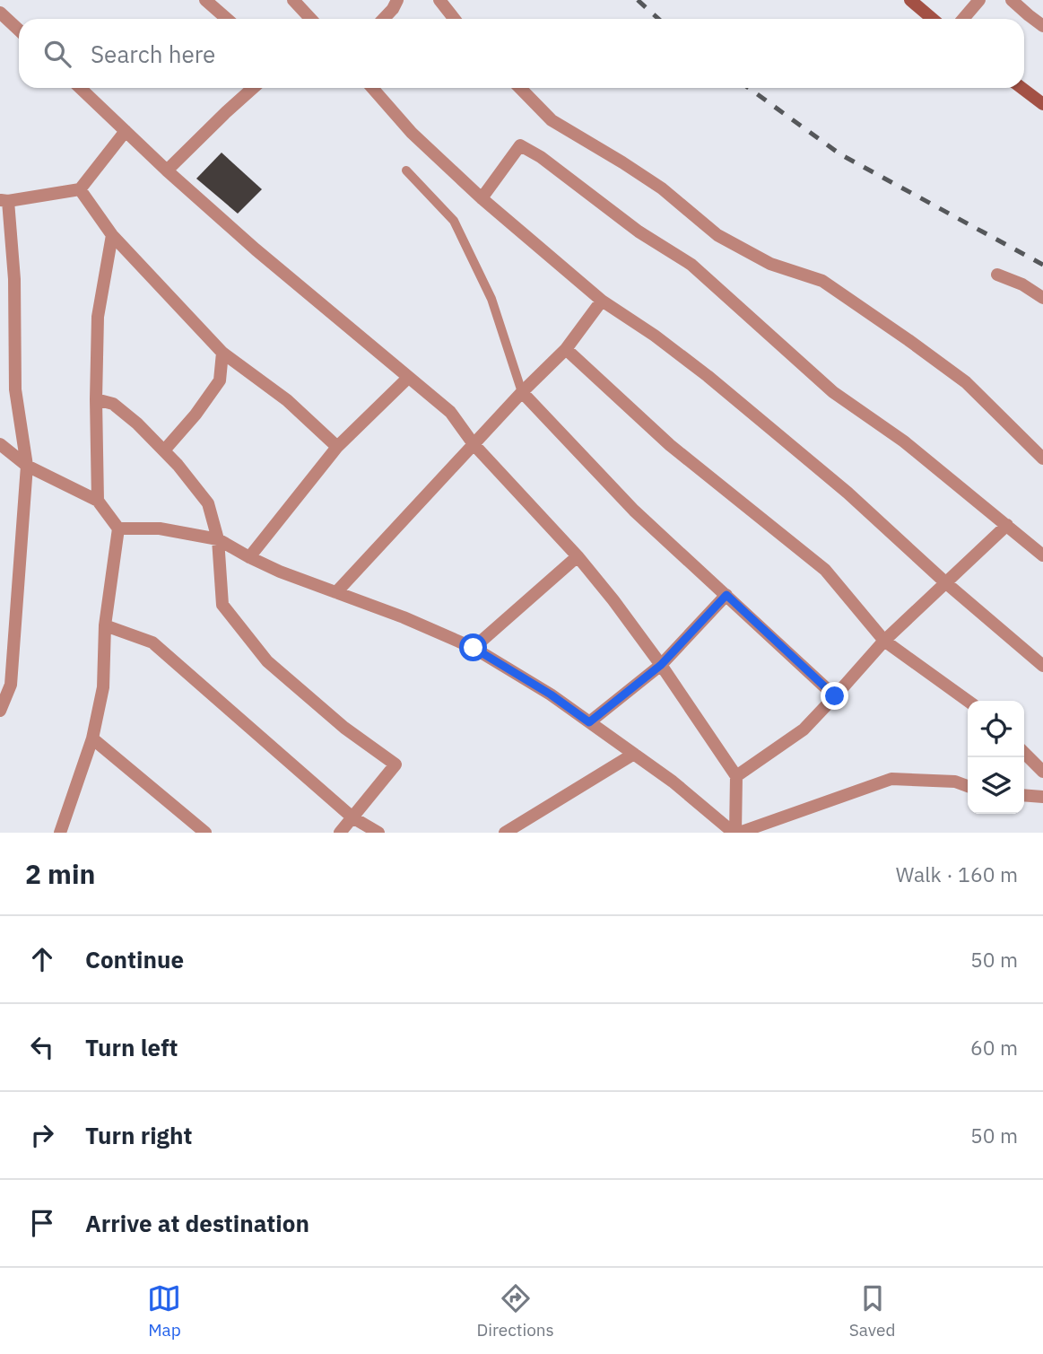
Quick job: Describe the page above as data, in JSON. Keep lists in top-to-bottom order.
{
  "page": {
    "search": "Search here",
    "heading": ["2 min", "Walk · 160 m"],
    "list": [
      ["Continue", "50 m"],
      ["Turn left", "60 m"],
      ["Turn right", "50 m"],
      "Arrive at destination"
    ],
    "nav": ["Map", "Directions", "Saved"]
  }
}
